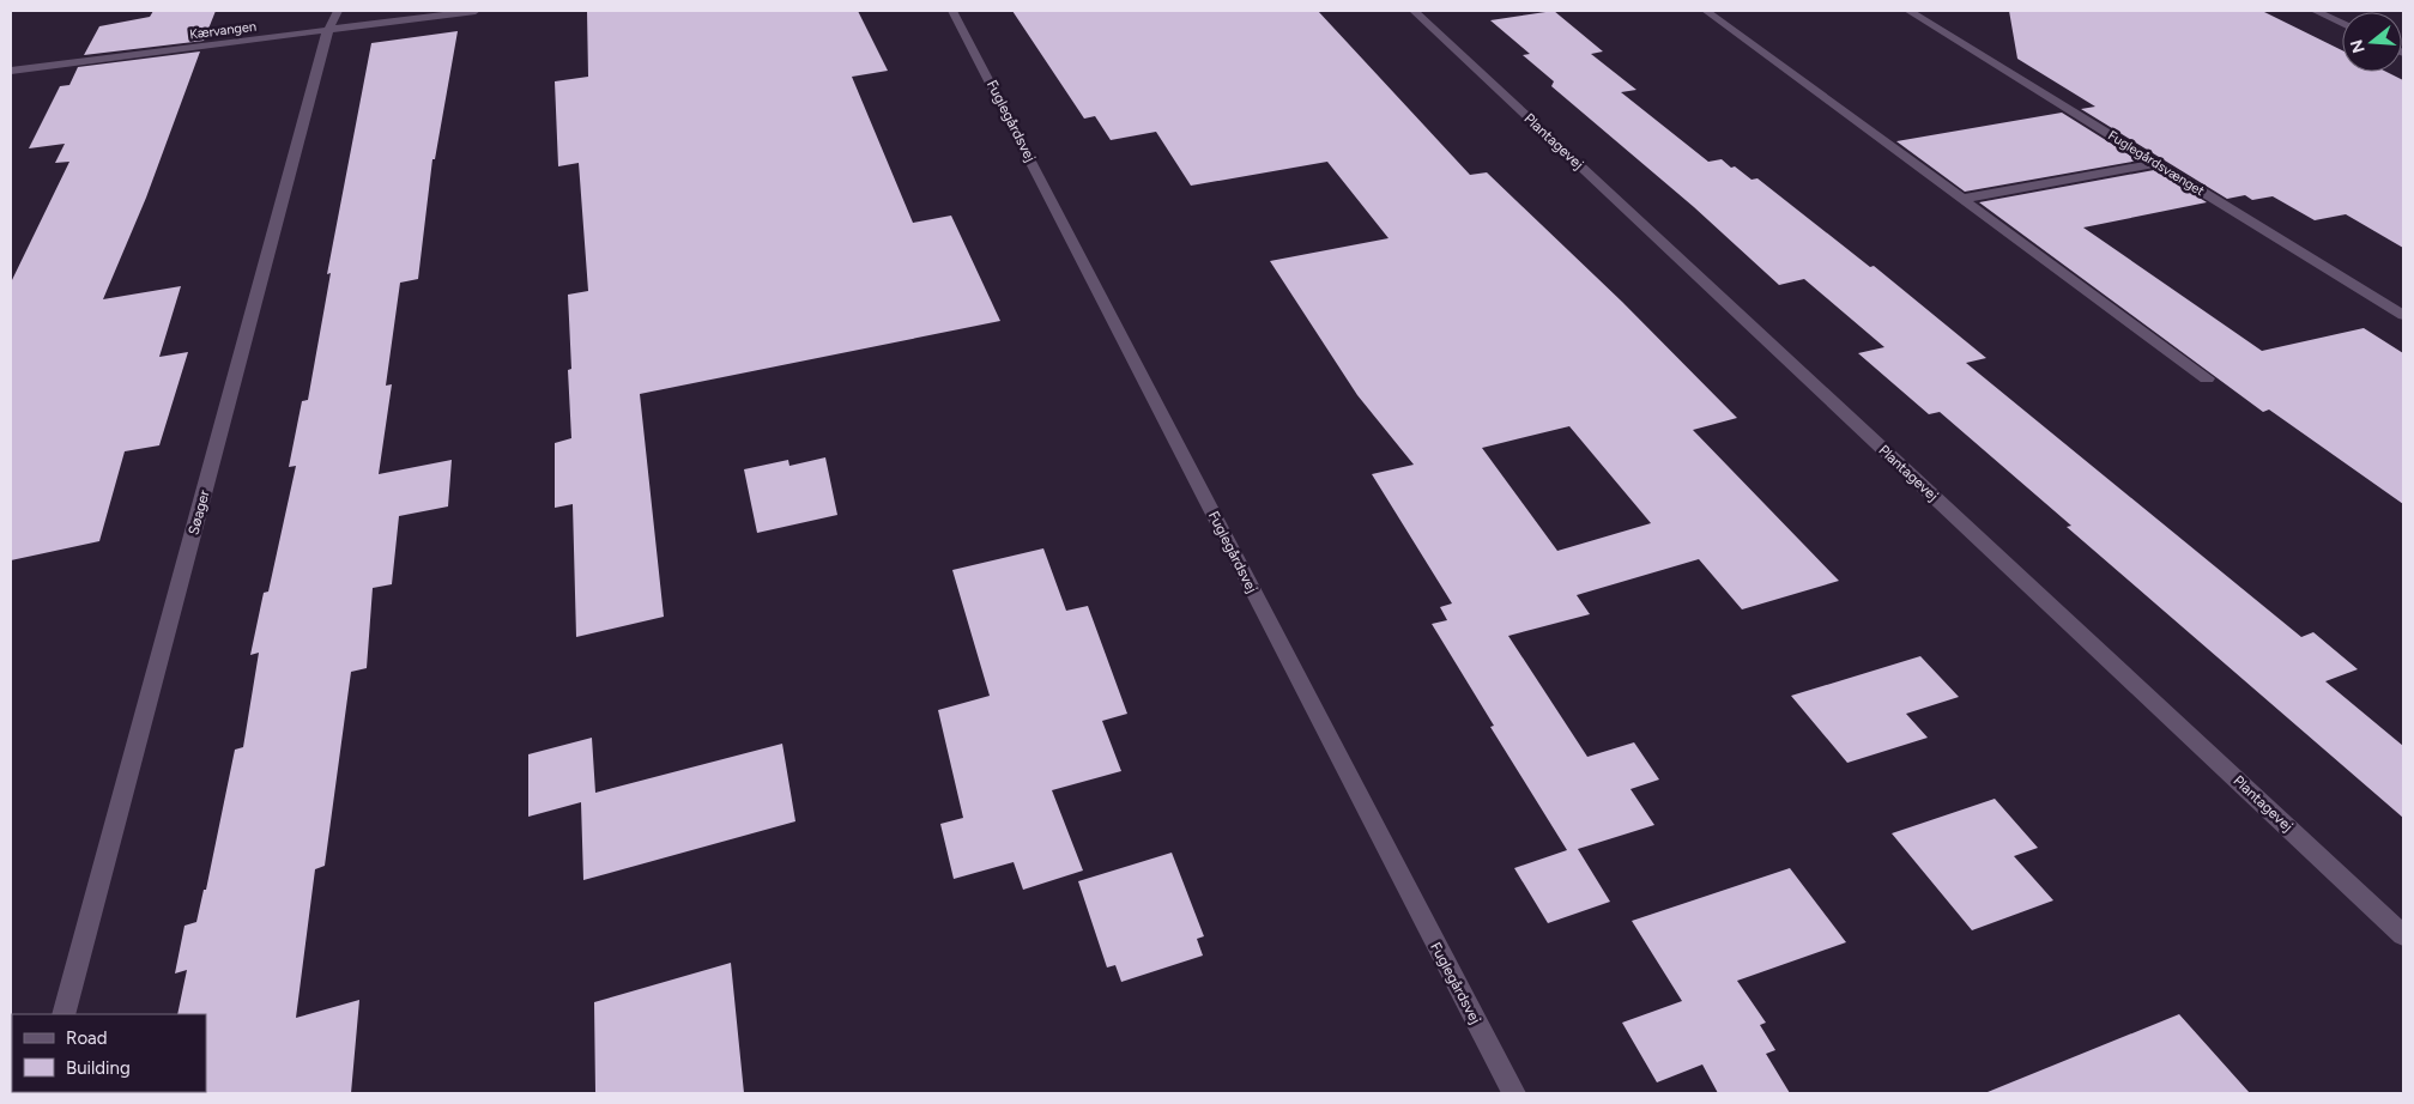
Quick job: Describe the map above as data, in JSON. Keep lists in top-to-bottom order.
{
  "streets": {
    "street": [
      "Kærvangen",
      "Fuglegårdsvej",
      "Plantagevej",
      "Fuglegårdsvænget",
      "Søager"
    ]
  },
  "crossings": [
    ["Kærvangen", "Søager"]
  ],
  "legend": ["Road", "Building"],
  "north": "left"
}
